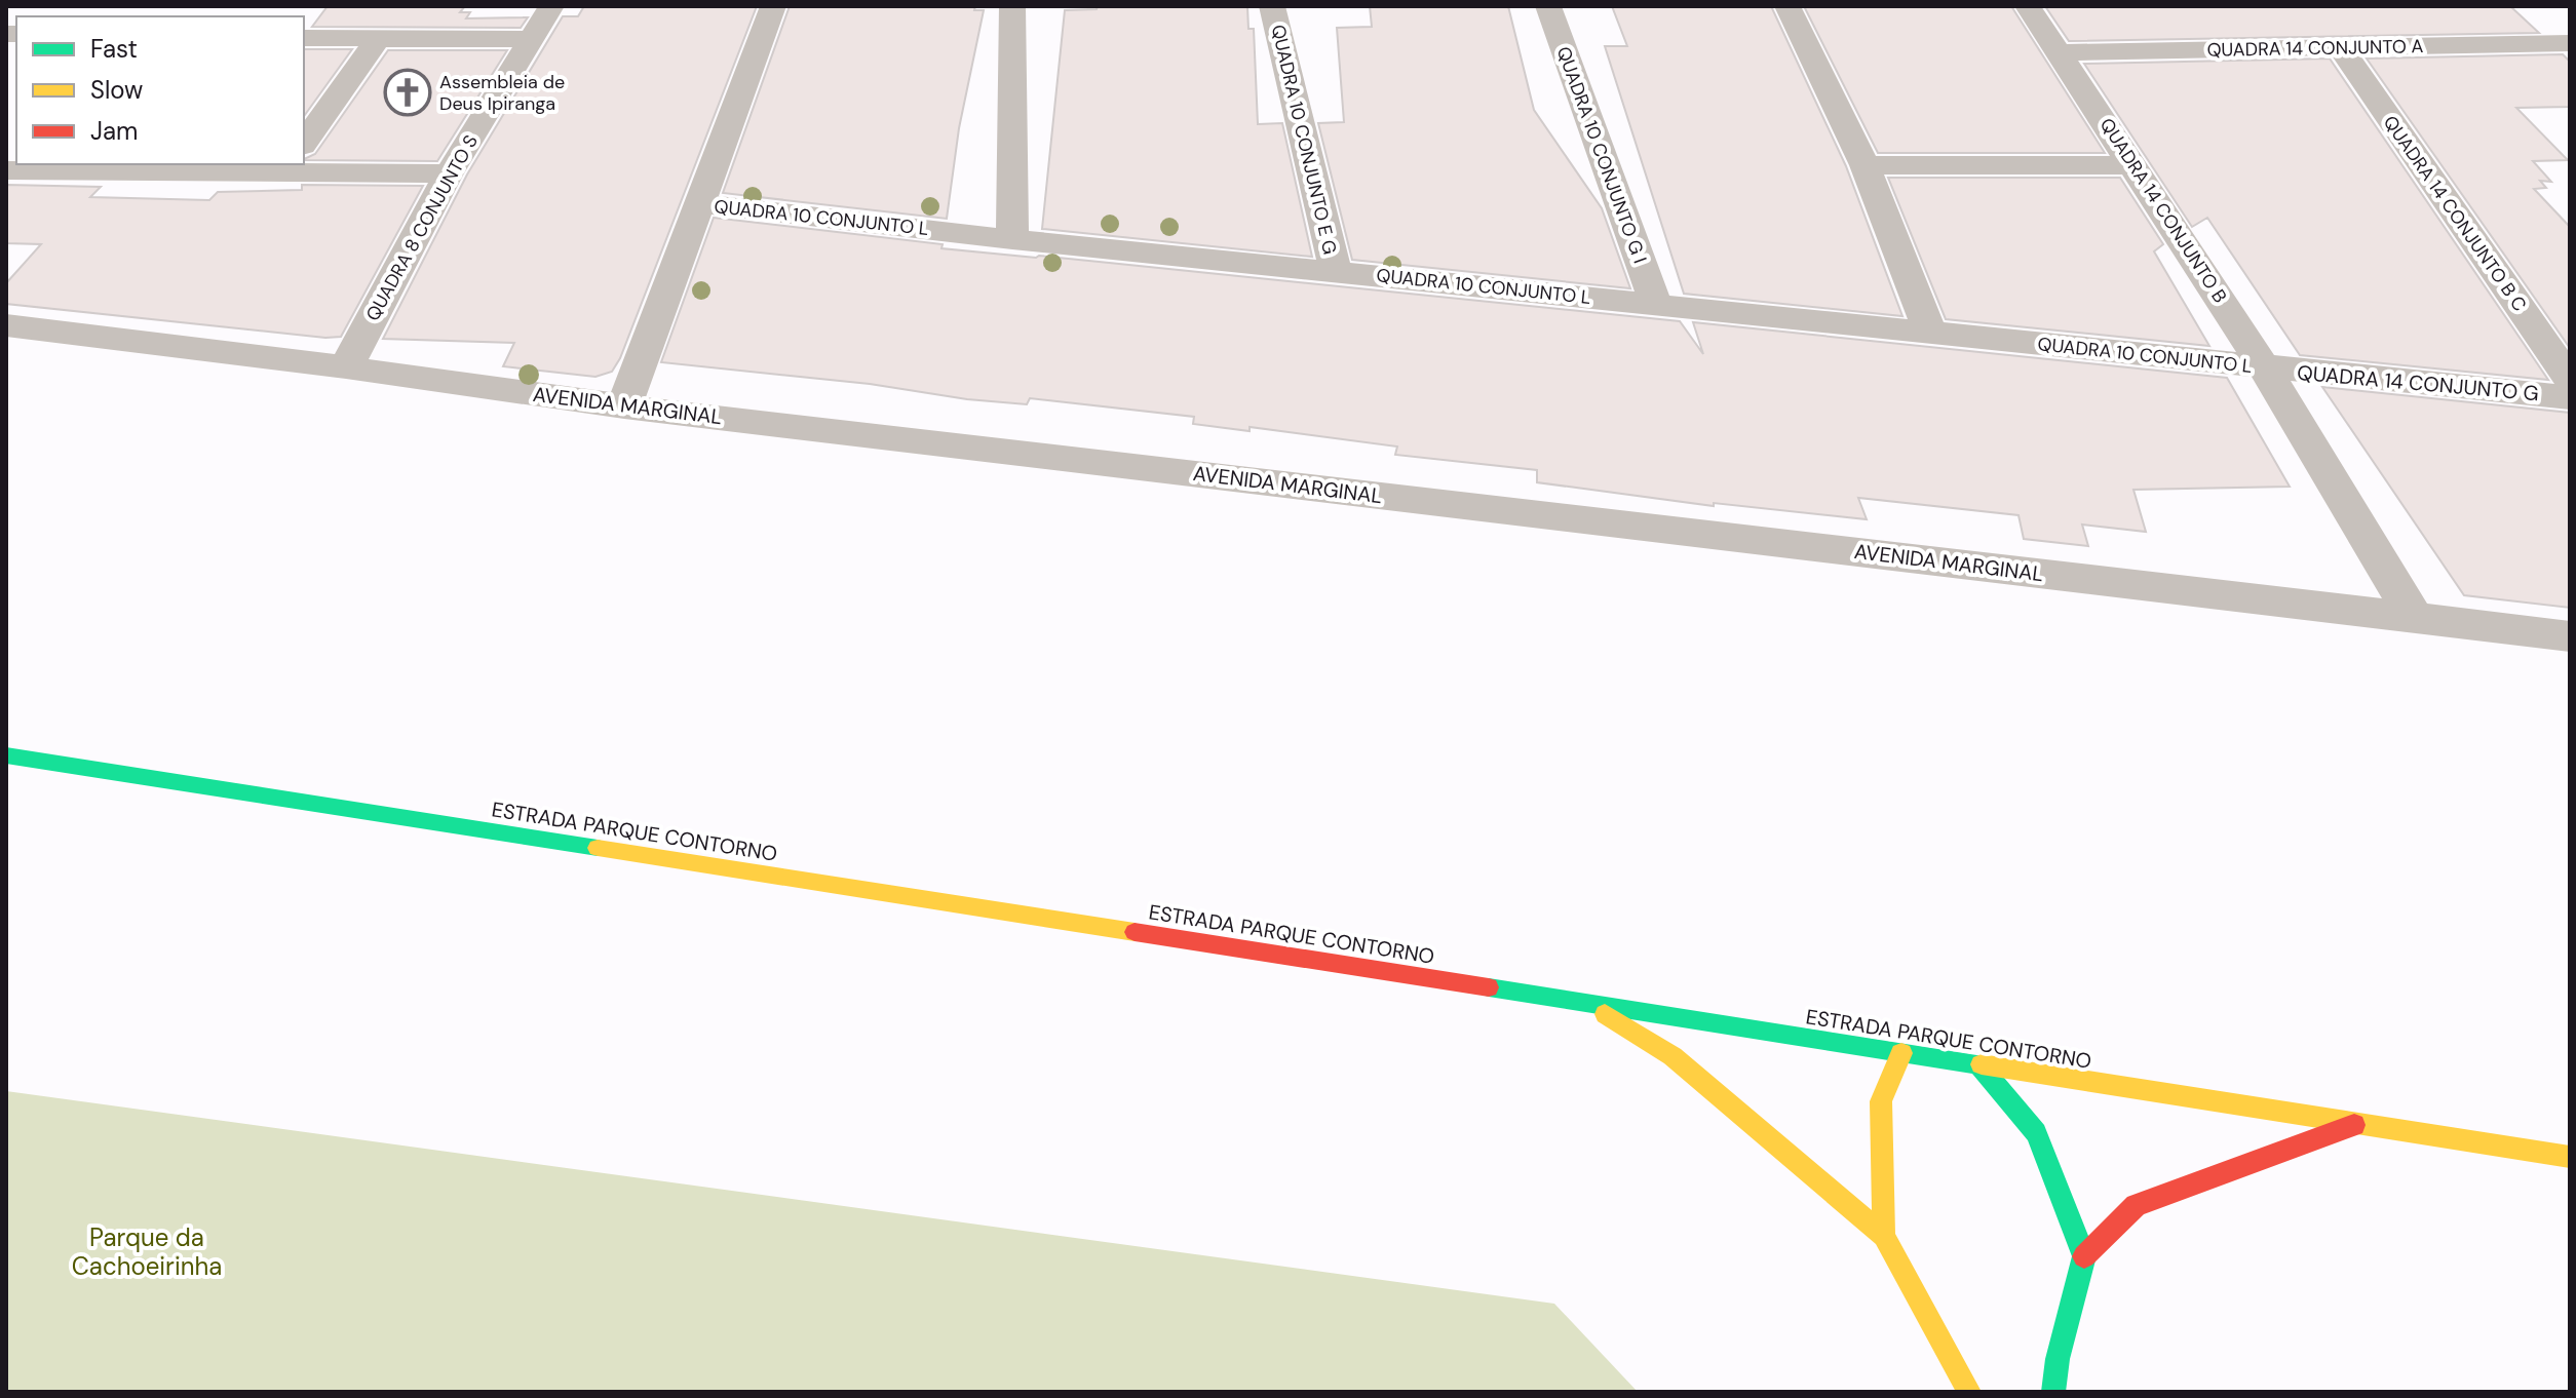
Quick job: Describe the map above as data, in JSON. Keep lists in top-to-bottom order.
{
  "streets": {
    "main road": ["ESTRADA PARQUE CONTORNO"],
    "street": [
      "QUADRA 14 CONJUNTO A",
      "QUADRA 10 CONJUNTO E G",
      "QUADRA 10 CONJUNTO G I",
      "QUADRA 14 CONJUNTO B",
      "QUADRA 14 CONJUNTO B C",
      "QUADRA 10 CONJUNTO L",
      "QUADRA 8 CONJUNTO S",
      "QUADRA 14 CONJUNTO G",
      "AVENIDA MARGINAL"
    ]
  },
  "crossings": [
    ["QUADRA 14 CONJUNTO A", "QUADRA 14 CONJUNTO B"],
    ["QUADRA 14 CONJUNTO A", "QUADRA 14 CONJUNTO B C"],
    ["QUADRA 10 CONJUNTO E G", "QUADRA 10 CONJUNTO L"],
    ["QUADRA 10 CONJUNTO G I", "QUADRA 10 CONJUNTO L"],
    ["QUADRA 14 CONJUNTO B", "QUADRA 10 CONJUNTO L"],
    ["QUADRA 14 CONJUNTO B", "QUADRA 14 CONJUNTO G"],
    ["QUADRA 14 CONJUNTO B", "AVENIDA MARGINAL"],
    ["QUADRA 10 CONJUNTO L", "QUADRA 14 CONJUNTO G"],
    ["QUADRA 8 CONJUNTO S", "AVENIDA MARGINAL"]
  ],
  "parks": ["Parque da Cachoeirinha"],
  "places": {
    "church": ["Assembleia de Deus Ipiranga"]
  },
  "legend": ["Fast", "Slow", "Jam"]
}
